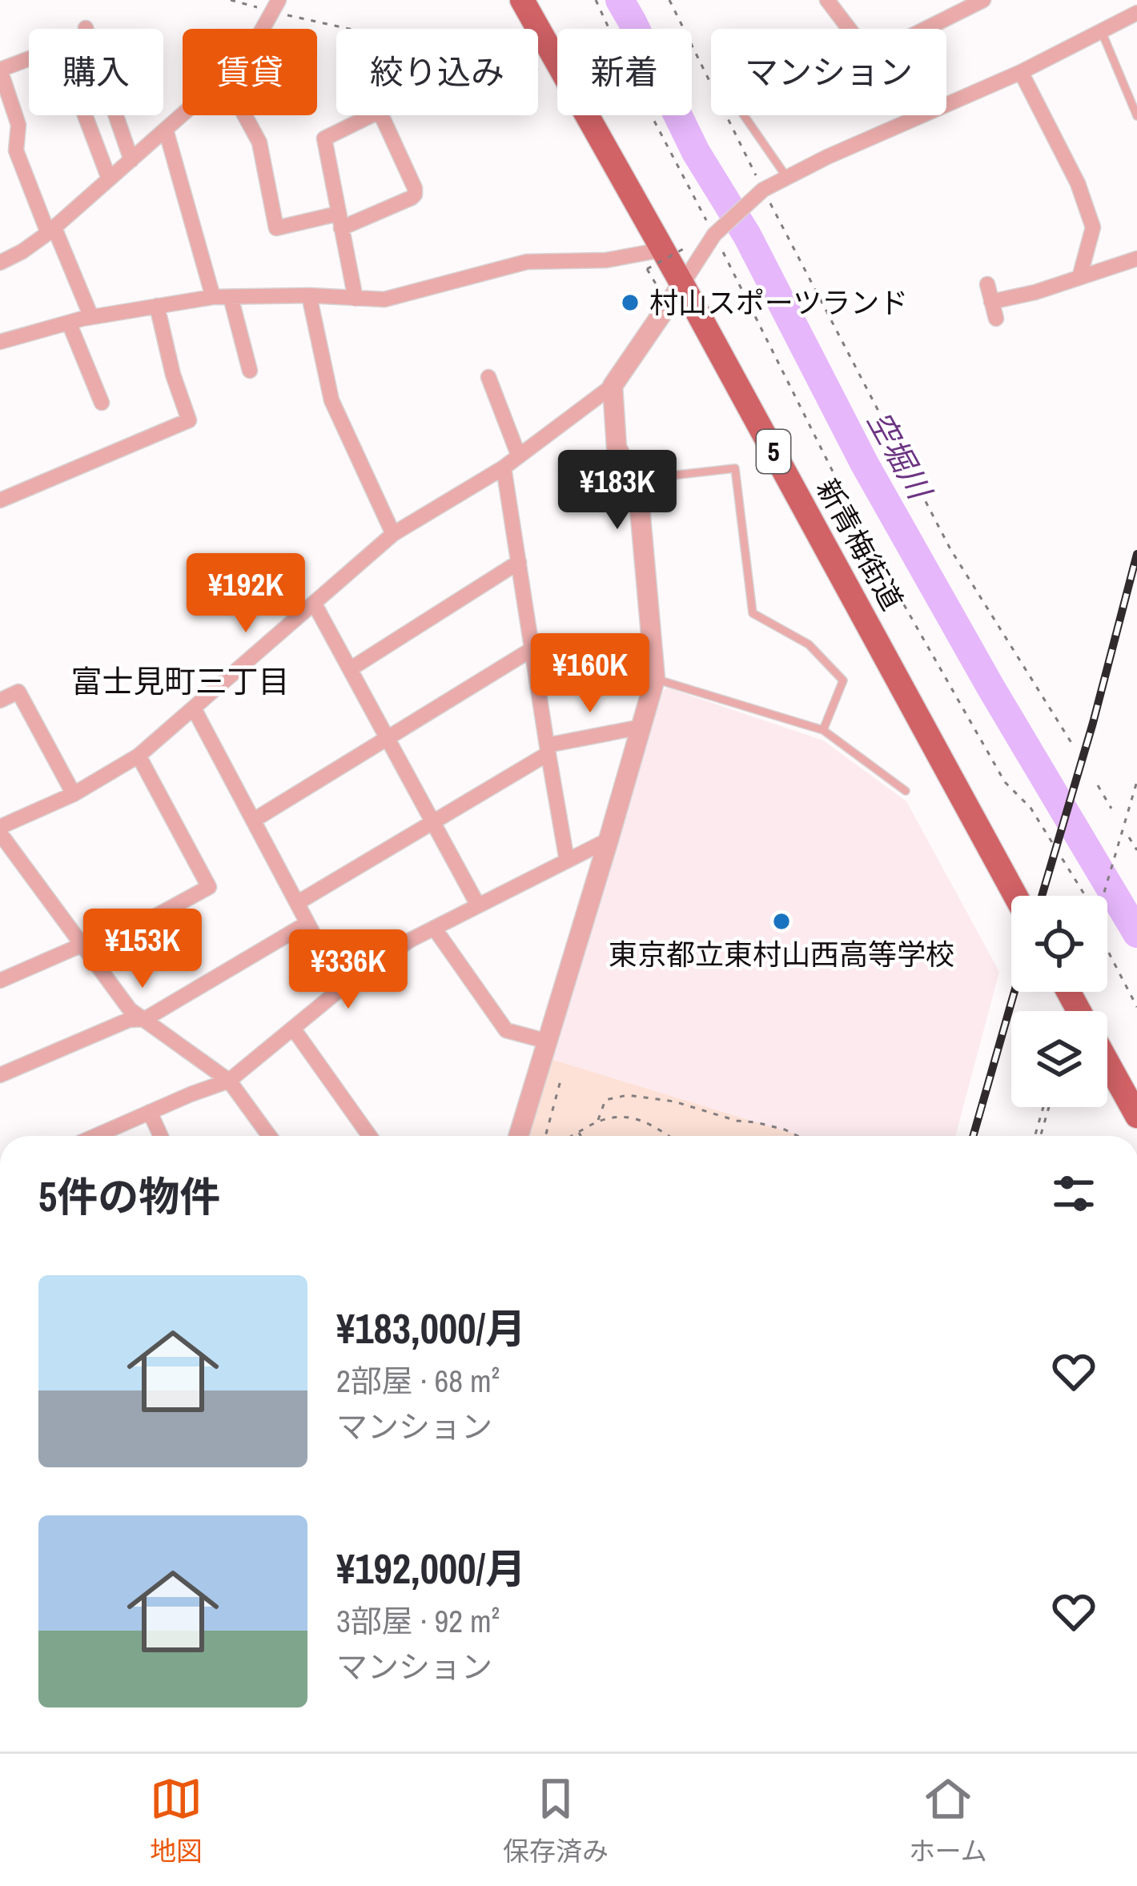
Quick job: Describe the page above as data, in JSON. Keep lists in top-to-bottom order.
{
  "streets": {
    "main road": ["5", "新青梅街道"]
  },
  "districts": ["富士見町三丁目"],
  "water": ["空堀川"],
  "places": ["村山スポーツランド", "東京都立東村山西高等学校"],
  "page": {
    "chip": [
      "購入",
      "賃貸",
      "絞り込み",
      "新着",
      "マンション"
    ],
    "price": [
      "¥183K",
      "¥192K",
      "¥160K",
      "¥153K",
      "¥336K"
    ],
    "heading": "5件の物件",
    "list": [
      {
        "name": "¥183,000/月",
        "note": "2部屋 · 68 m² · マンション"
      },
      {
        "name": "¥192,000/月",
        "note": "3部屋 · 92 m² · マンション"
      }
    ],
    "tabs": ["地図", "保存済み", "ホーム"]
  }
}
